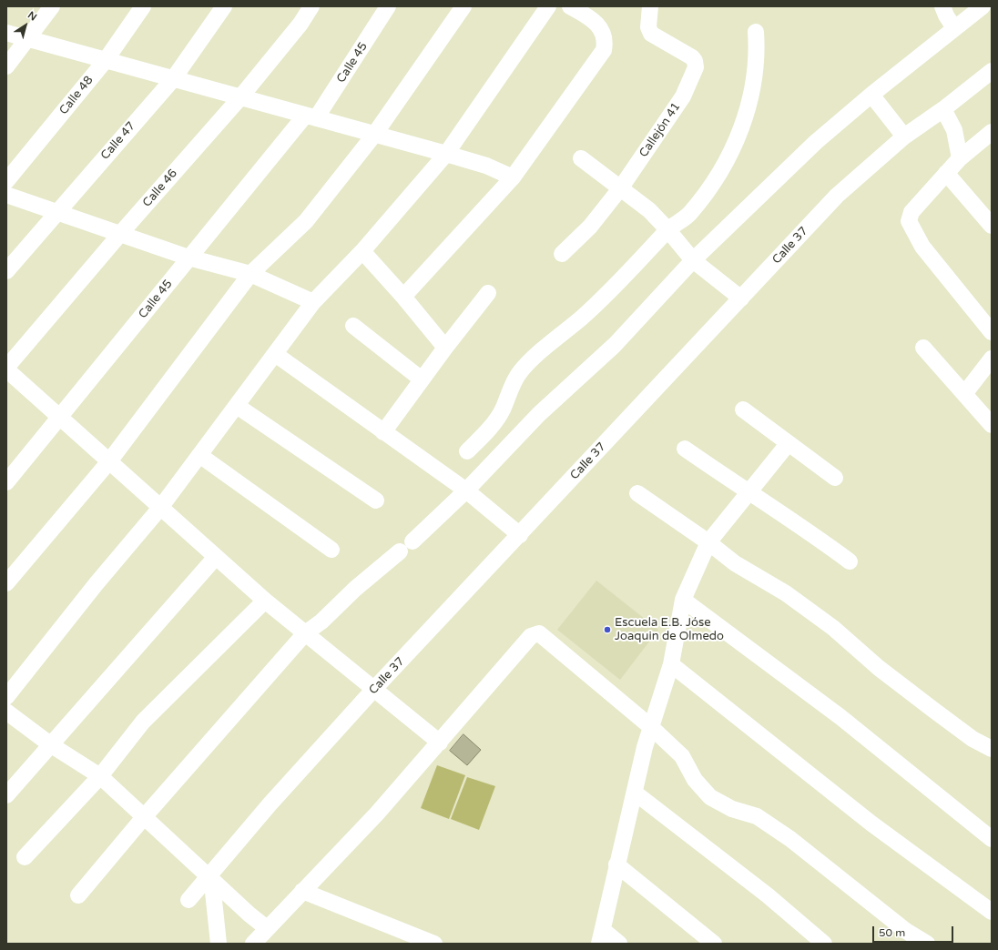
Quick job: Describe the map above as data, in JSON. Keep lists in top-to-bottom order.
{
  "streets": {
    "street": [
      "Calle 45",
      "Calle 48",
      "Callejón 41",
      "Calle 47",
      "Calle 46",
      "Calle 37"
    ]
  },
  "places": ["Escuela E.B. Jóse Joaquin de Olmedo"],
  "scale_bar": "50 m",
  "north": "top right"
}
